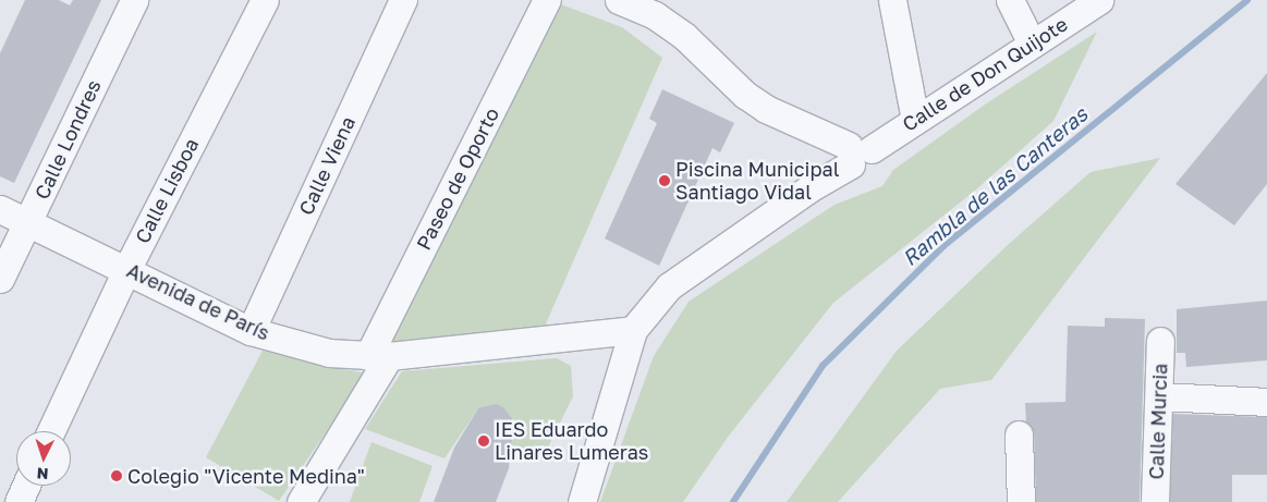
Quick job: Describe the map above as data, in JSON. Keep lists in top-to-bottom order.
{
  "streets": {
    "street": [
      "Calle de Don Quijote",
      "Calle Londres",
      "Calle Viena",
      "Paseo de Oporto",
      "Calle Lisboa",
      "Avenida de París",
      "Calle Murcia"
    ]
  },
  "crossings": [
    ["Calle de Don Quijote", "Avenida de París"],
    ["Calle Londres", "Avenida de París"],
    ["Calle Viena", "Avenida de París"],
    ["Paseo de Oporto", "Avenida de París"],
    ["Calle Lisboa", "Avenida de París"]
  ],
  "water": ["Rambla de las Canteras"],
  "places": ["Piscina Municipal Santiago Vidal", "IES Eduardo Linares Lumeras", "Colegio \"Vicente Medina\""],
  "north": "bottom"
}
